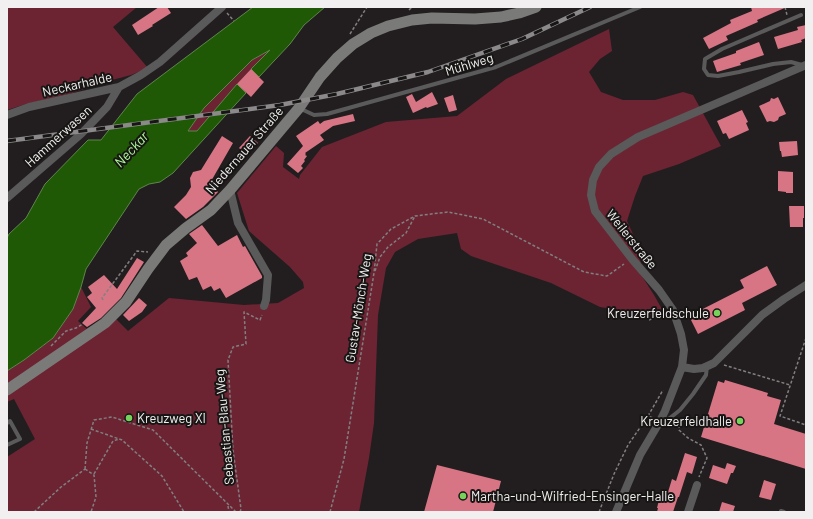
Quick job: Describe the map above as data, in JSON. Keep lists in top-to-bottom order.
{
  "streets": {
    "main road": ["Niedernauer Straße"],
    "street": ["Neckarhalde", "Hammerwasen", "Weilerstraße"],
    "lane": ["Mühlweg"],
    "path": ["Gustav-Mönch-Weg", "Sebastian-Blau-Weg"]
  },
  "crossings": [
    ["Mühlweg", "Niedernauer Straße"],
    ["Neckarhalde", "Hammerwasen"],
    ["Weilerstraße", "Gustav-Mönch-Weg"]
  ],
  "water": ["Neckar"],
  "places": [
    "Kreuzerfeldschule",
    "Kreuzweg XI",
    "Kreuzerfeldhalle",
    "Martha-und-Wilfried-Ensinger-Halle"
  ]
}
